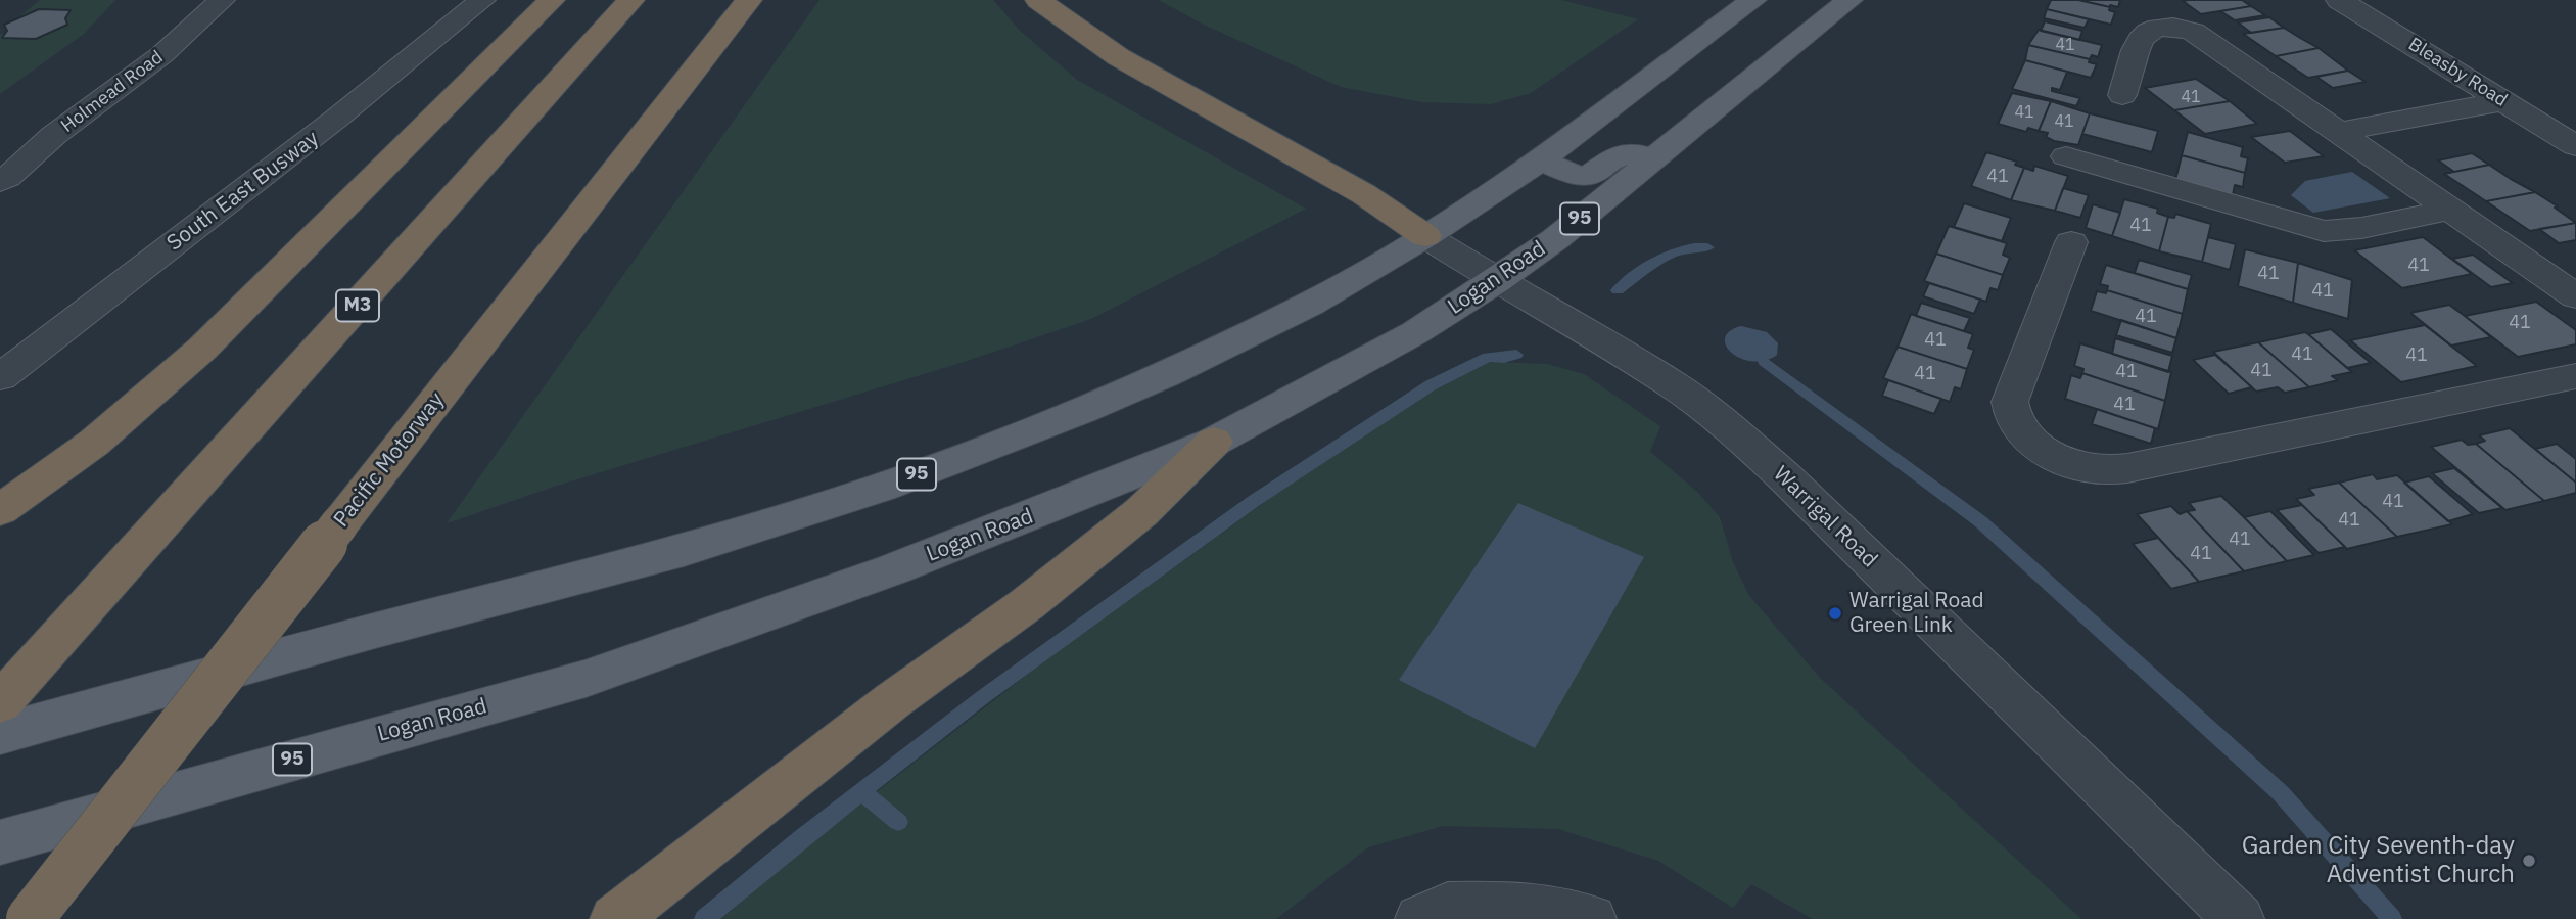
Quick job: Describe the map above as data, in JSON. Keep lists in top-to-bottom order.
{
  "streets": {
    "highway": ["M3", "Pacific Motorway"],
    "main road": ["95", "Logan Road"],
    "street": [
      "Bleasby Road",
      "Holmead Road",
      "South East Busway",
      "Warrigal Road"
    ]
  },
  "crossings": [
    ["95", "Warrigal Road"],
    ["Logan Road", "Warrigal Road"]
  ],
  "places": ["Warrigal Road Green Link", "Garden City Seventh-day Adventist Church"],
  "house_numbers": [
    "41",
    "41",
    "41",
    "41",
    "41",
    "41",
    "41",
    "41",
    "41",
    "41",
    "41",
    "41",
    "41",
    "41",
    "41",
    "41",
    "41",
    "41",
    "41",
    "41",
    "41",
    "41"
  ]
}
